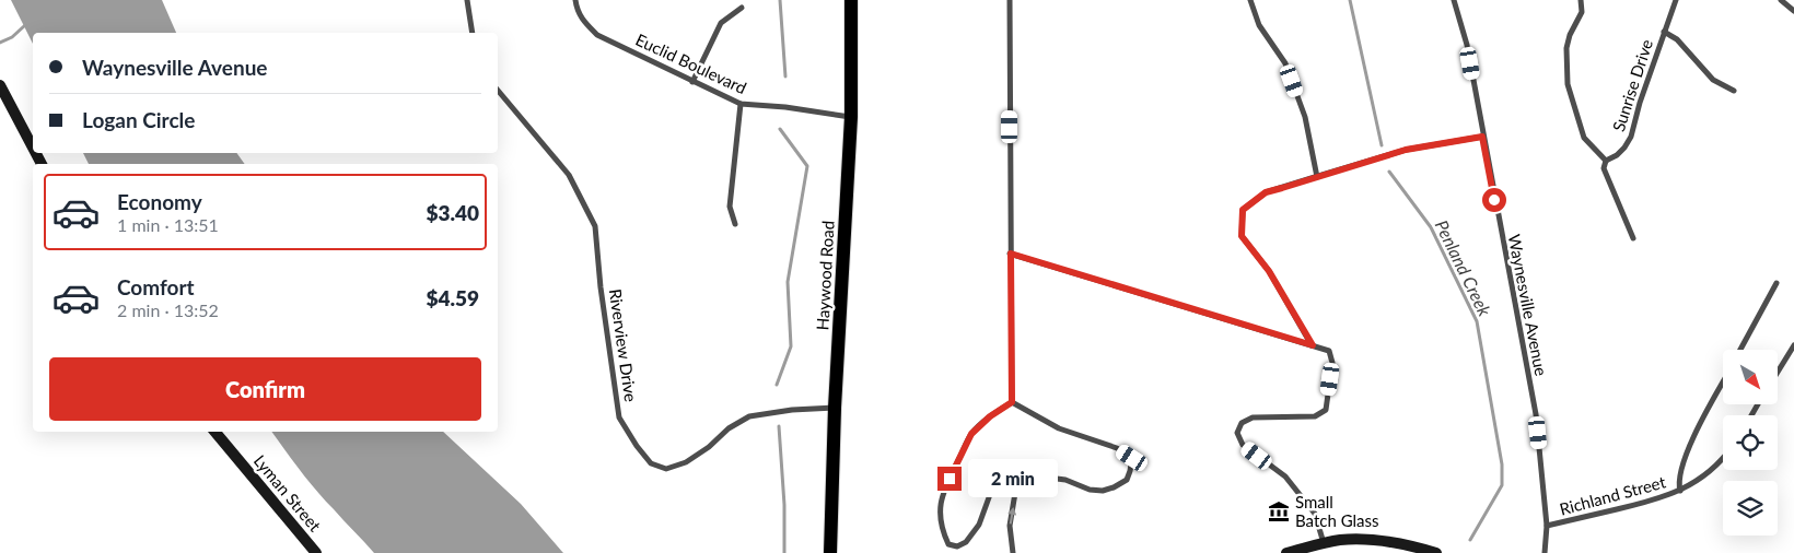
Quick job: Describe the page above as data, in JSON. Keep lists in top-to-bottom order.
{
  "streets": {
    "main road": ["Haywood Road", "Lyman Street"],
    "street": [
      "Euclid Boulevard",
      "Sunrise Drive",
      "Waynesville Avenue",
      "Riverview Drive",
      "Richland Street"
    ]
  },
  "crossings": [
    ["Euclid Boulevard", "Haywood Road"],
    ["Haywood Road", "Riverview Drive"],
    ["Waynesville Avenue", "Richland Street"]
  ],
  "water": ["Penland Creek"],
  "places": {
    "museum": ["Small Batch Glass"]
  },
  "north": "bottom right",
  "page": {
    "banner": ["Waynesville Avenue", "Logan Circle"],
    "list": [
      {
        "name": "Economy",
        "note": "1 min · 13:51",
        "value": "$3.40"
      },
      {
        "name": "Comfort",
        "note": "2 min · 13:52",
        "value": "$4.59"
      }
    ],
    "buttons": "Confirm",
    "bubble": "2 min"
  }
}
